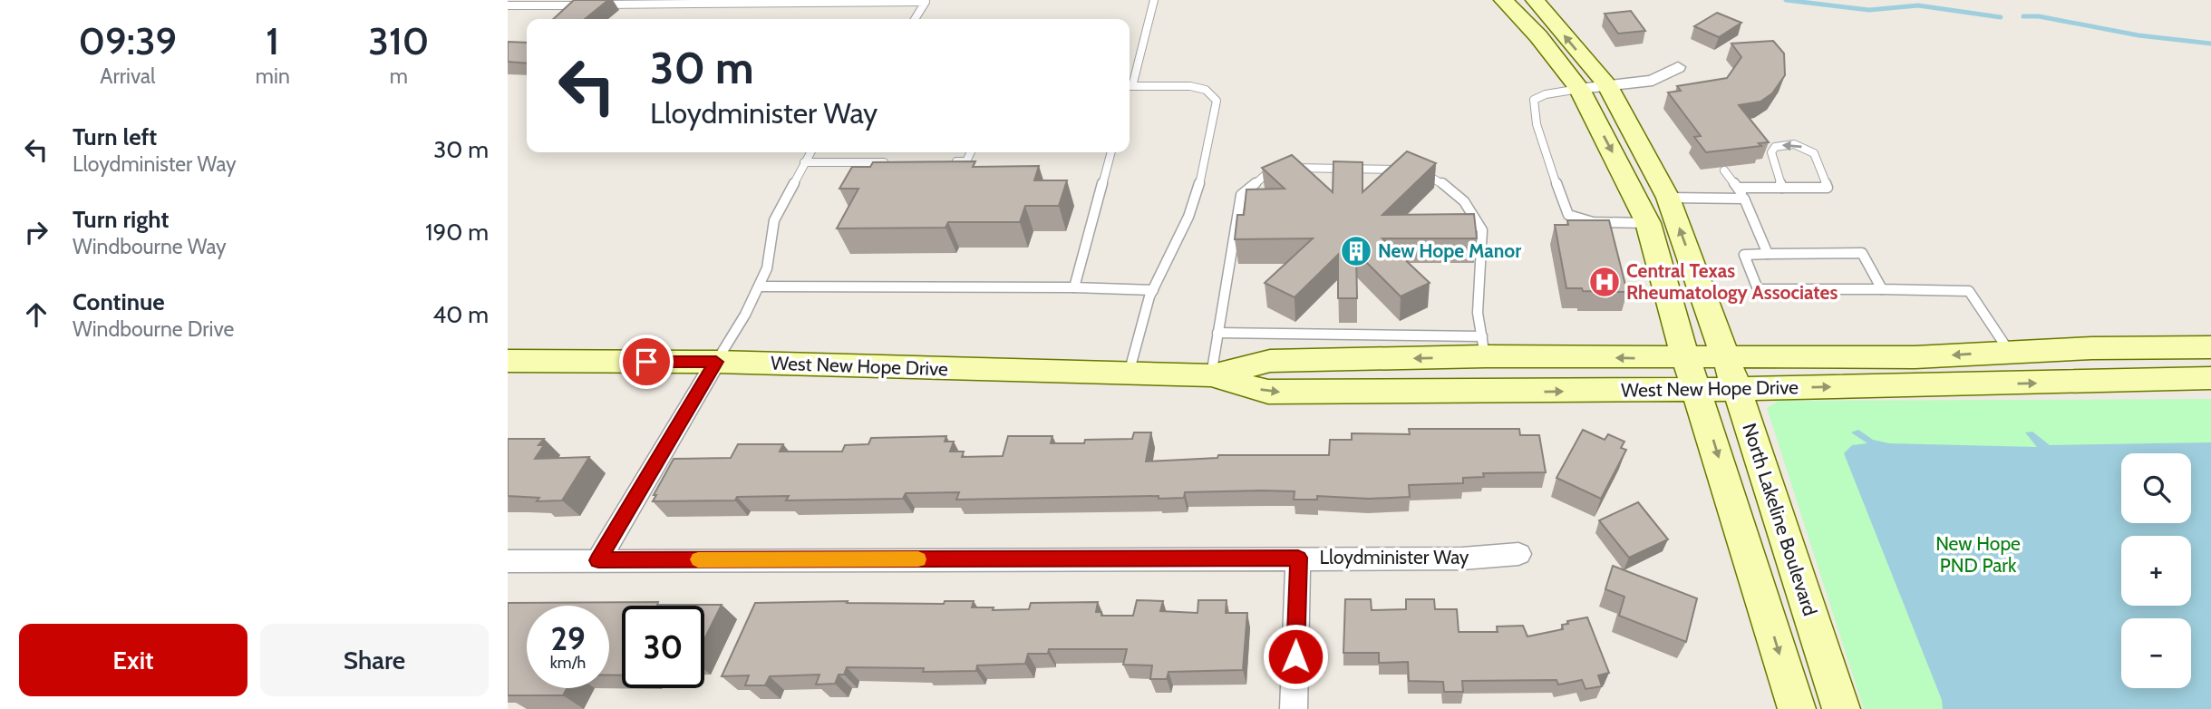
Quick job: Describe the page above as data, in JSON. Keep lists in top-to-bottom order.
{
  "streets": {
    "main road": ["West New Hope Drive", "North Lakeline Boulevard"],
    "street": ["Lloydminister Way"]
  },
  "crossings": [
    ["West New Hope Drive", "North Lakeline Boulevard"]
  ],
  "parks": ["New Hope PND Park"],
  "places": {
    "building": ["New Hope Manor"],
    "hospital": ["Central Texas Rheumatology Associates"]
  },
  "page": {
    "eta": [
      "09:39",
      "Arrival",
      "1",
      "min",
      "310",
      "m"
    ],
    "turn": ["30 m", "Lloydminister Way"],
    "list": [
      {
        "name": "Turn left",
        "note": "Lloydminister Way",
        "value": "30 m"
      },
      {
        "name": "Turn right",
        "note": "Windbourne Way",
        "value": "190 m"
      },
      {
        "name": "Continue",
        "note": "Windbourne Drive",
        "value": "40 m"
      }
    ],
    "map_buttons": ["+", "−"],
    "speed": "29 km/h",
    "limit": "30",
    "buttons": ["Exit", "Share"]
  }
}
